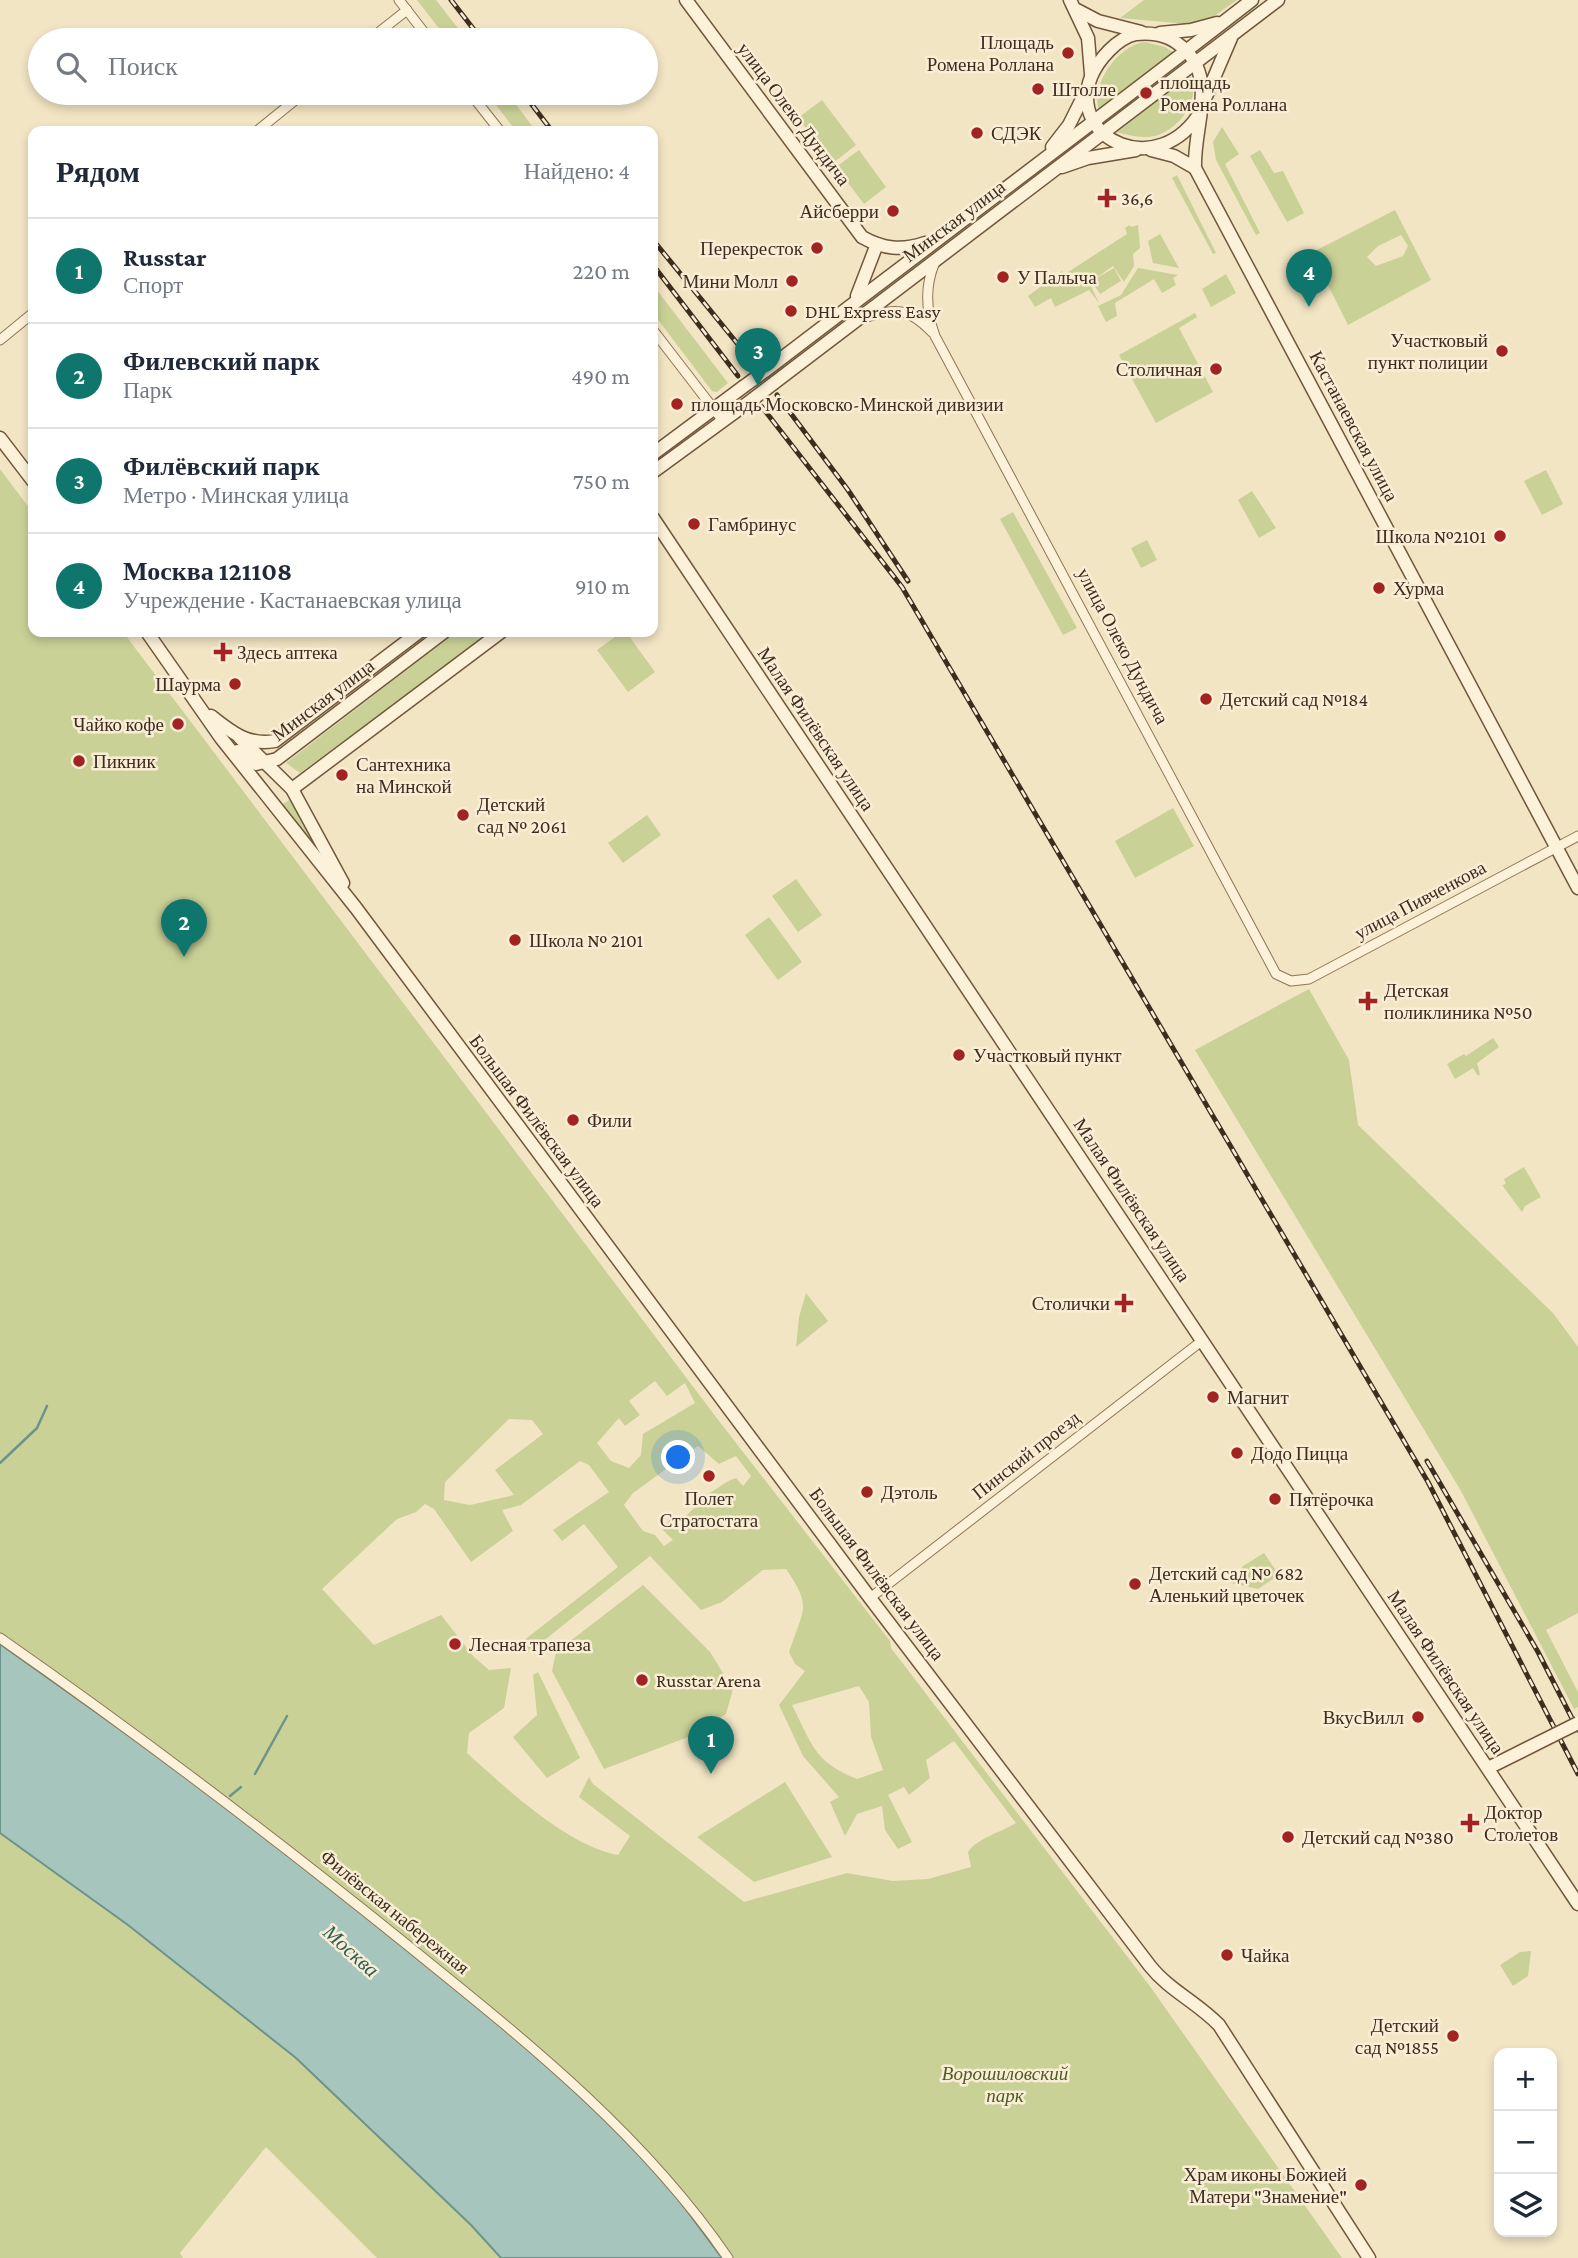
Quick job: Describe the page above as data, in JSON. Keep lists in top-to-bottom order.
{
  "streets": {
    "street": [
      "улица Олеко Дундича",
      "Минская улица",
      "Кастанаевская улица",
      "Малая Филёвская улица",
      "улица Пивченкова",
      "Большая Филёвская улица",
      "Пинский проезд",
      "Филёвская набережная"
    ]
  },
  "crossings": [
    ["улица Олеко Дундича", "Минская улица"],
    ["улица Олеко Дундича", "улица Пивченкова"],
    ["Минская улица", "Кастанаевская улица"],
    ["Минская улица", "Большая Филёвская улица"],
    ["Кастанаевская улица", "улица Пивченкова"],
    ["Малая Филёвская улица", "Пинский проезд"],
    ["Большая Филёвская улица", "Пинский проезд"]
  ],
  "water": ["Москва"],
  "parks": ["Ворошиловский парк"],
  "places": {
    "other": [
      "Площадь Ромена Роллана",
      "Штолле",
      "площадь Ромена Роллана",
      "СДЭК",
      "Айсберри",
      "Перекресток",
      "У Палыча",
      "Мини Молл",
      "DHL Express Easy",
      "Участковый пункт полиции",
      "Столичная",
      "площадь Московско-Минской дивизии",
      "Гамбринус",
      "Школа №2101",
      "Хурма",
      "Шаурма",
      "Детский сад №184",
      "Чайко кофе",
      "Пикник",
      "Сантехника на Минской",
      "Детский сад № 2061",
      "Школа № 2101",
      "Участковый пункт",
      "Фили",
      "Магнит",
      "Додо Пицца",
      "Полет Стратостата",
      "Дэтоль",
      "Пятёрочка",
      "Детский сад № 682 Аленький цветочек",
      "Лесная трапеза",
      "Russtar Arena",
      "ВкусВилл",
      "Детский сад №380",
      "Чайка",
      "Детский сад №1855",
      "Храм иконы Божией Матери \"Знамение\""
    ],
    "health": [
      "36,6",
      "Здесь аптека",
      "Детская поликлиника №50",
      "Столички",
      "Доктор Столетов"
    ]
  },
  "page": {
    "search": "Поиск",
    "heading": ["Рядом", "Найдено: 4"],
    "list": [
      {
        "mark": "1",
        "name": "Russtar",
        "note": "Спорт",
        "value": "220 m"
      },
      {
        "mark": "2",
        "name": "Филевский парк",
        "note": "Парк",
        "value": "490 m"
      },
      {
        "mark": "3",
        "name": "Филёвский парк",
        "note": "Метро · Минская улица",
        "value": "750 m"
      },
      {
        "mark": "4",
        "name": "Москва 121108",
        "note": "Учреждение · Кастанаевская улица",
        "value": "910 m"
      }
    ],
    "pins": [
      "4",
      "3",
      "2",
      "1"
    ],
    "map_buttons": ["+", "−"]
  }
}
